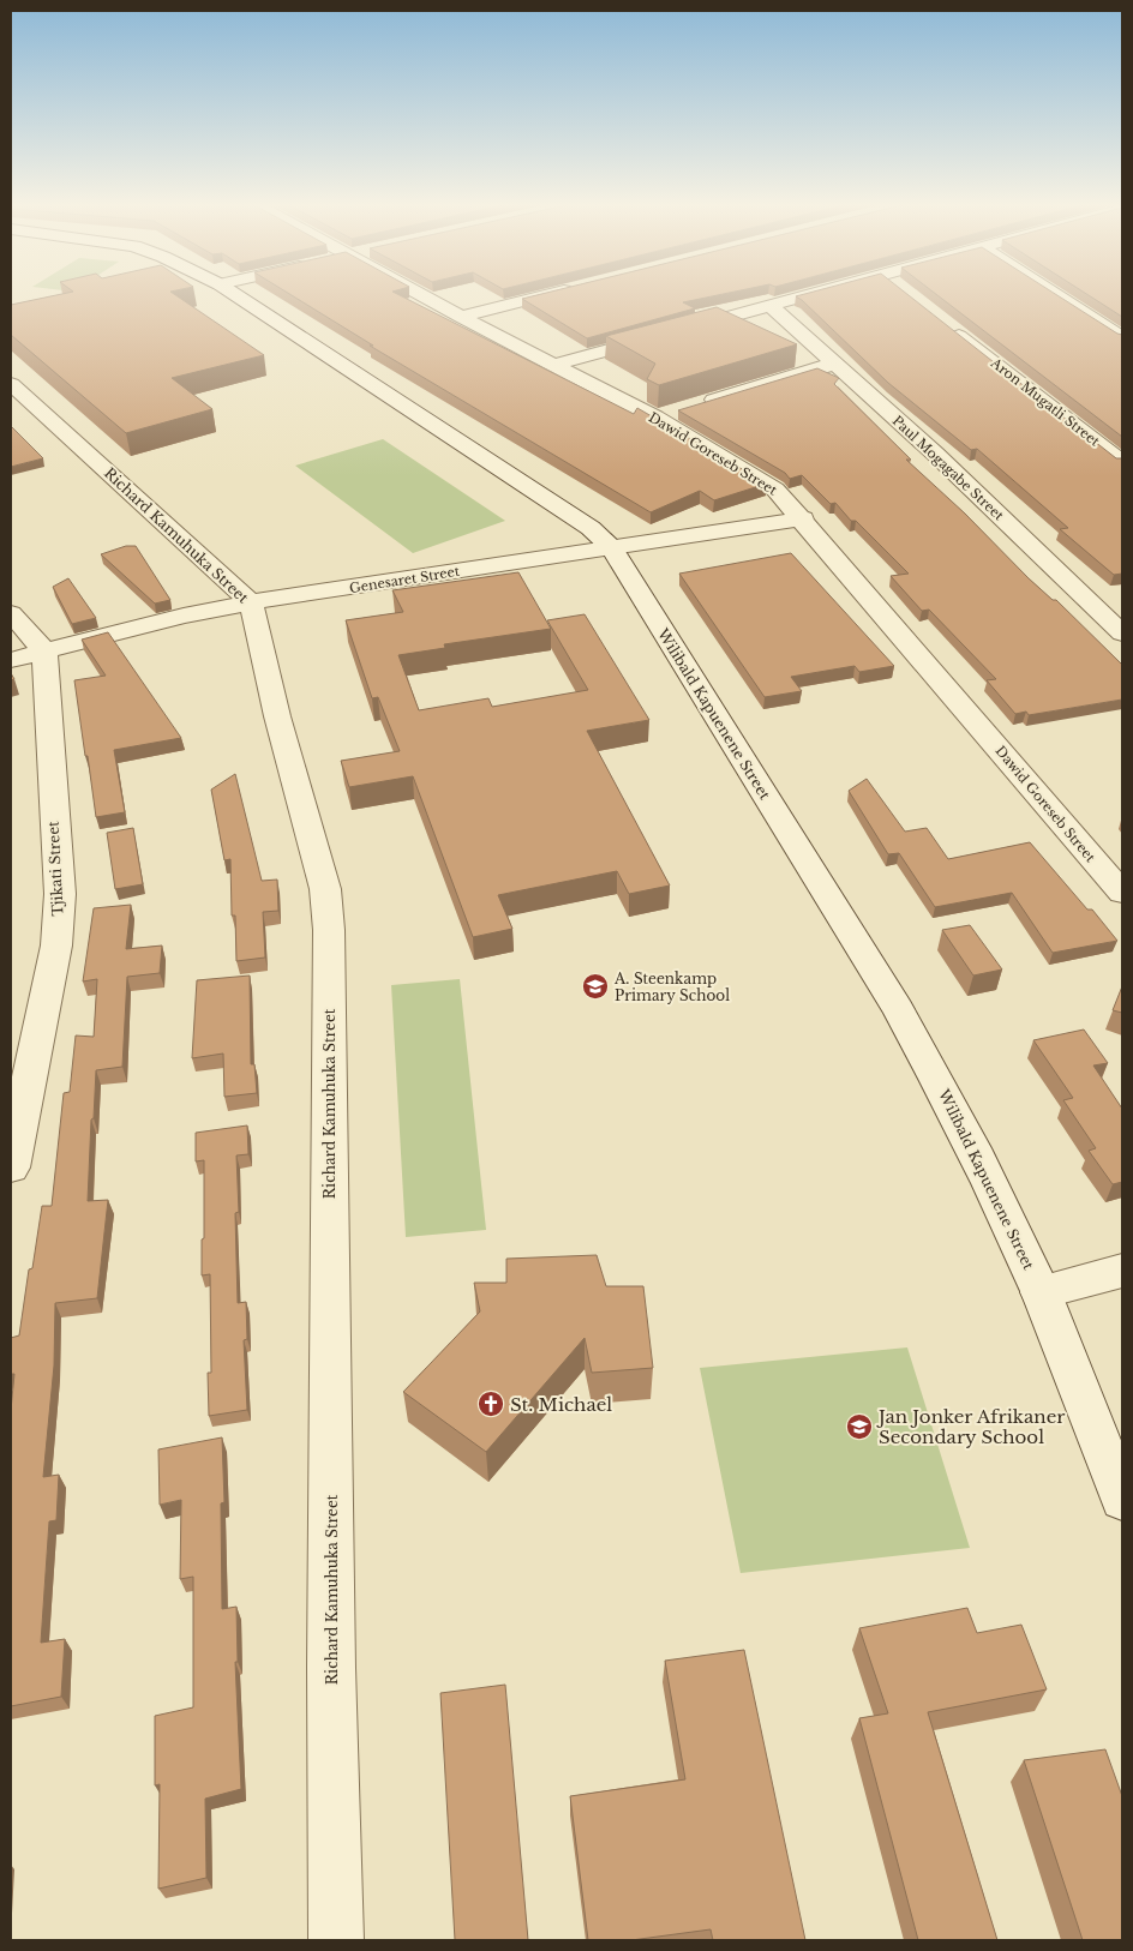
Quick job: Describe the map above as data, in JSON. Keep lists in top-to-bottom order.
{
  "streets": {
    "street": [
      "Aron Mugatli Street",
      "Dawid Goreseb Street",
      "Paul Mogagabe Street",
      "Richard Kamuhuka Street",
      "Genesaret Street",
      "Wilibald Kapuenene Street",
      "Tjikati Street"
    ]
  },
  "crossings": [
    ["Dawid Goreseb Street", "Genesaret Street"],
    ["Richard Kamuhuka Street", "Genesaret Street"],
    ["Genesaret Street", "Wilibald Kapuenene Street"],
    ["Genesaret Street", "Tjikati Street"]
  ],
  "places": {
    "school or university": ["A. Steenkamp Primary School", "Jan Jonker Afrikaner Secondary School"],
    "church": ["St. Michael"]
  }
}
